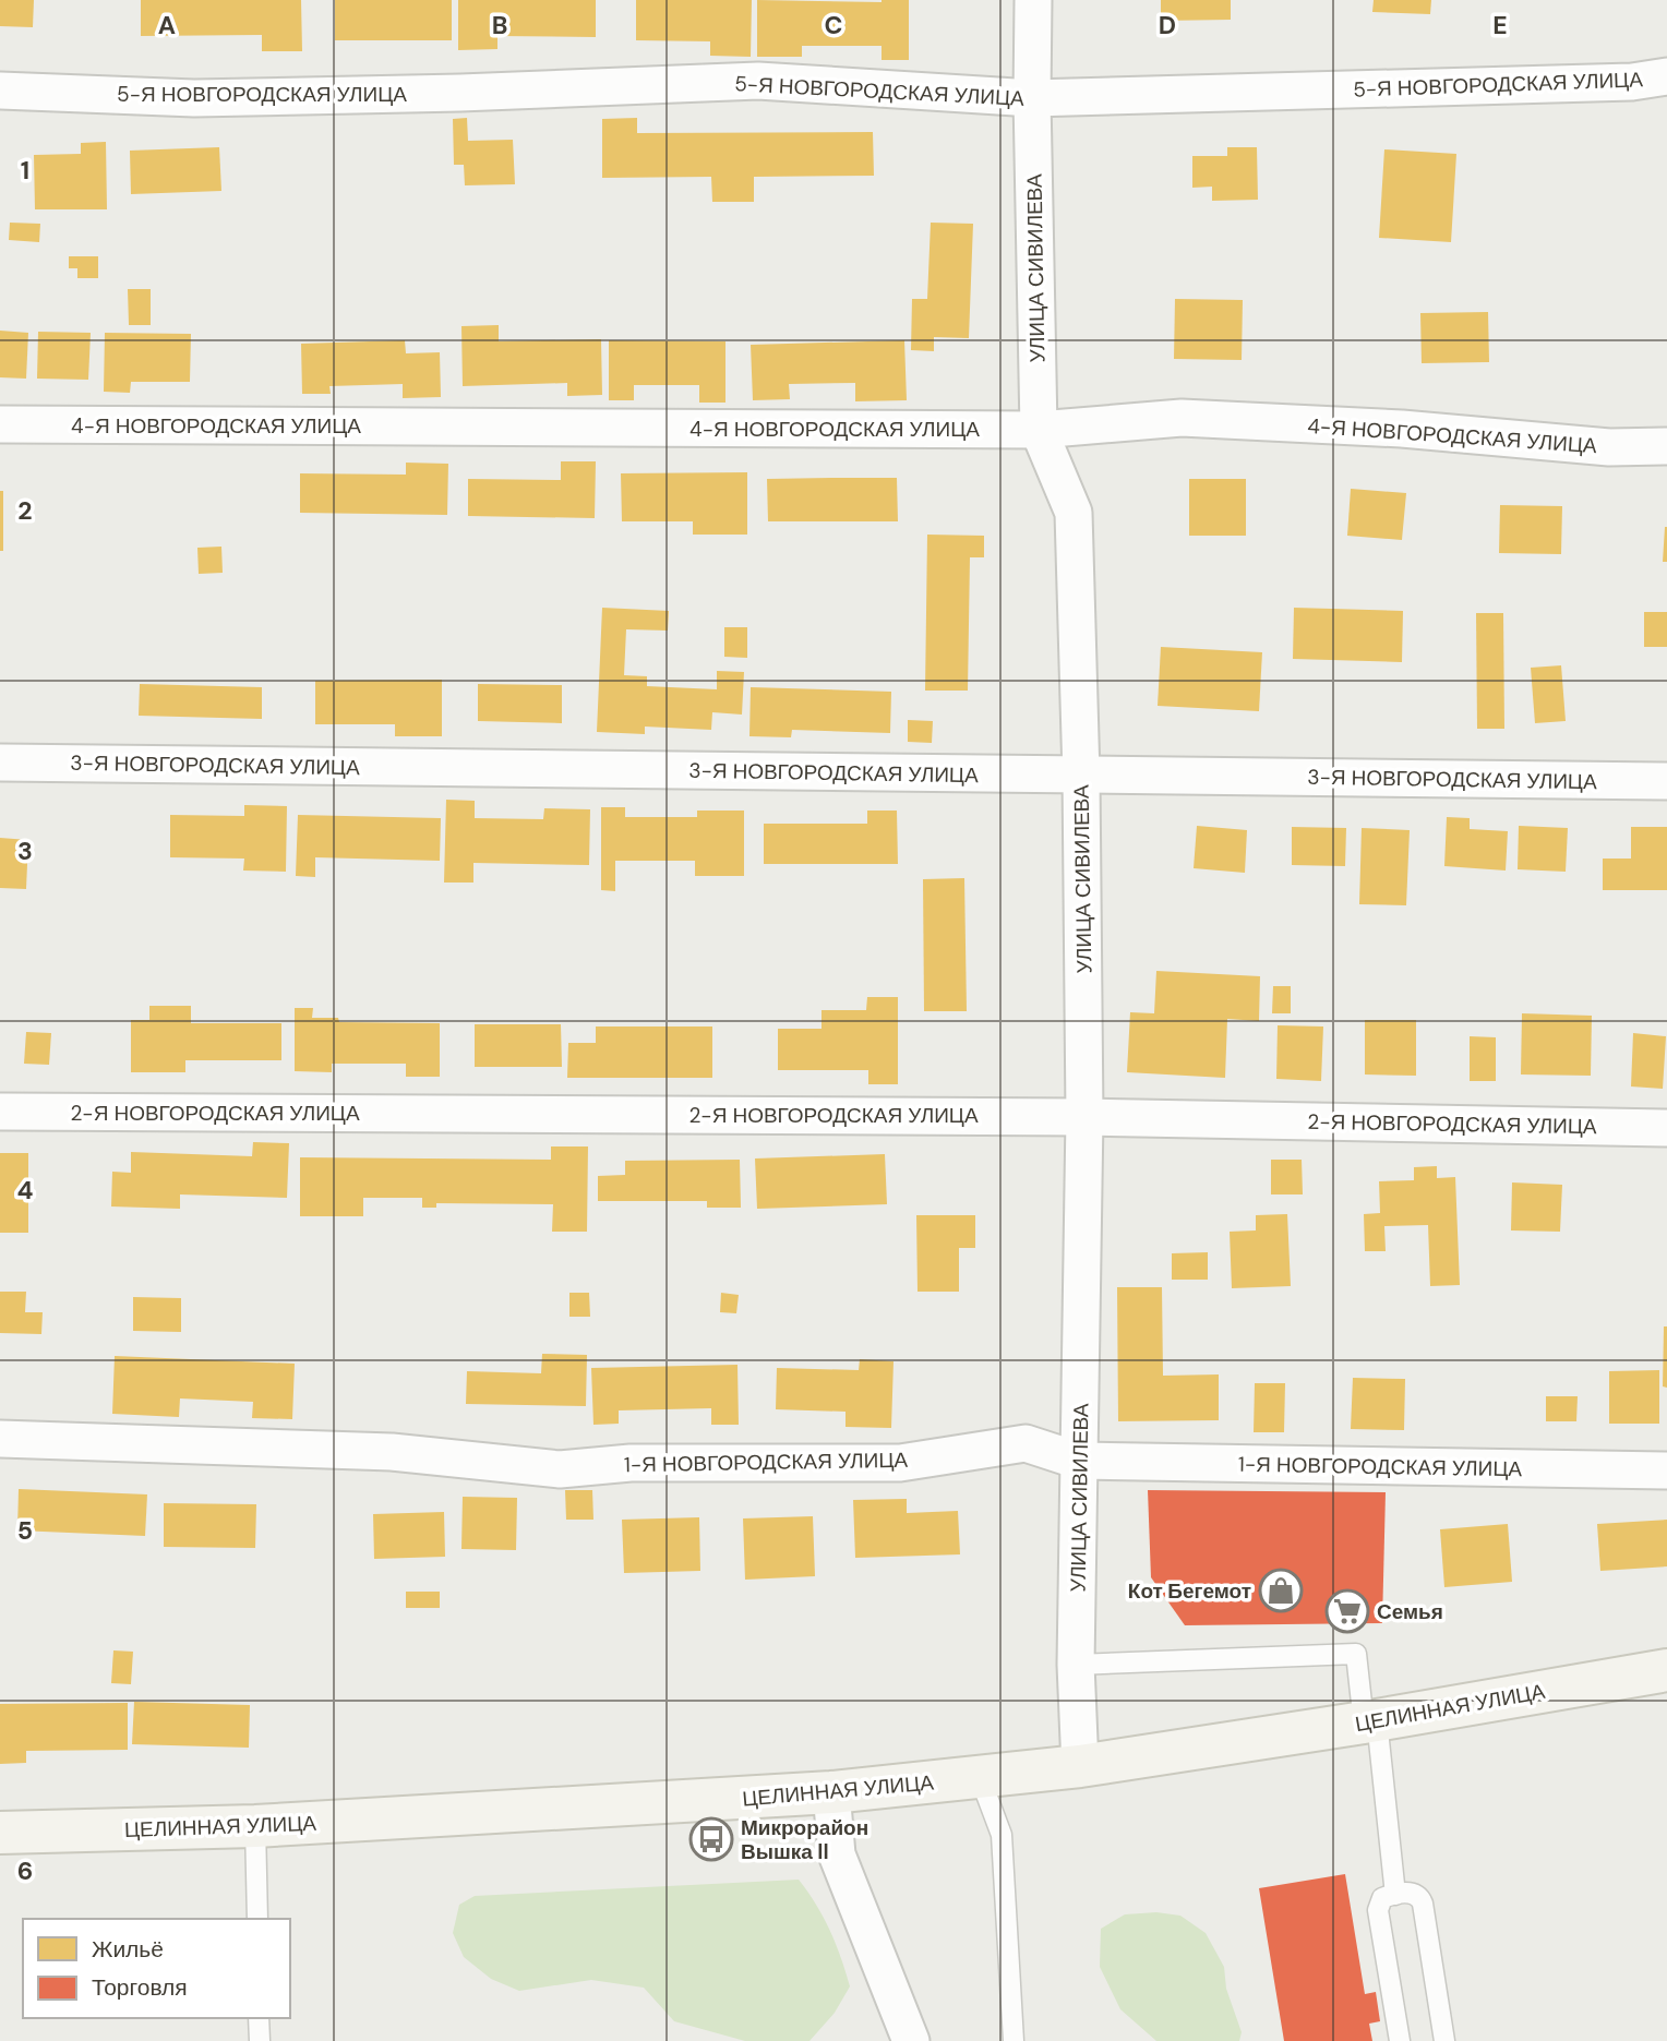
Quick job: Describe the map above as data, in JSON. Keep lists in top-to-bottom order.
{
  "streets": {
    "main road": ["ЦЕЛИННАЯ УЛИЦА"],
    "street": [
      "5-Я НОВГОРОДСКАЯ УЛИЦА",
      "УЛИЦА СИВИЛЕВА",
      "4-Я НОВГОРОДСКАЯ УЛИЦА",
      "3-Я НОВГОРОДСКАЯ УЛИЦА",
      "2-Я НОВГОРОДСКАЯ УЛИЦА",
      "1-Я НОВГОРОДСКАЯ УЛИЦА"
    ]
  },
  "crossings": [
    ["5-Я НОВГОРОДСКАЯ УЛИЦА", "УЛИЦА СИВИЛЕВА"],
    ["УЛИЦА СИВИЛЕВА", "4-Я НОВГОРОДСКАЯ УЛИЦА"],
    ["УЛИЦА СИВИЛЕВА", "3-Я НОВГОРОДСКАЯ УЛИЦА"],
    ["УЛИЦА СИВИЛЕВА", "2-Я НОВГОРОДСКАЯ УЛИЦА"],
    ["УЛИЦА СИВИЛЕВА", "1-Я НОВГОРОДСКАЯ УЛИЦА"],
    ["УЛИЦА СИВИЛЕВА", "ЦЕЛИННАЯ УЛИЦА"]
  ],
  "places": {
    "shop": ["Кот Бегемот"],
    "supermarket": ["Семья"],
    "bus stop": ["Микрорайон Вышка II"]
  },
  "legend": ["Жильё", "Торговля"],
  "grid": {
    "columns": [
      "A",
      "B",
      "C",
      "D",
      "E"
    ],
    "rows": [
      "1",
      "2",
      "3",
      "4",
      "5",
      "6"
    ]
  }
}
